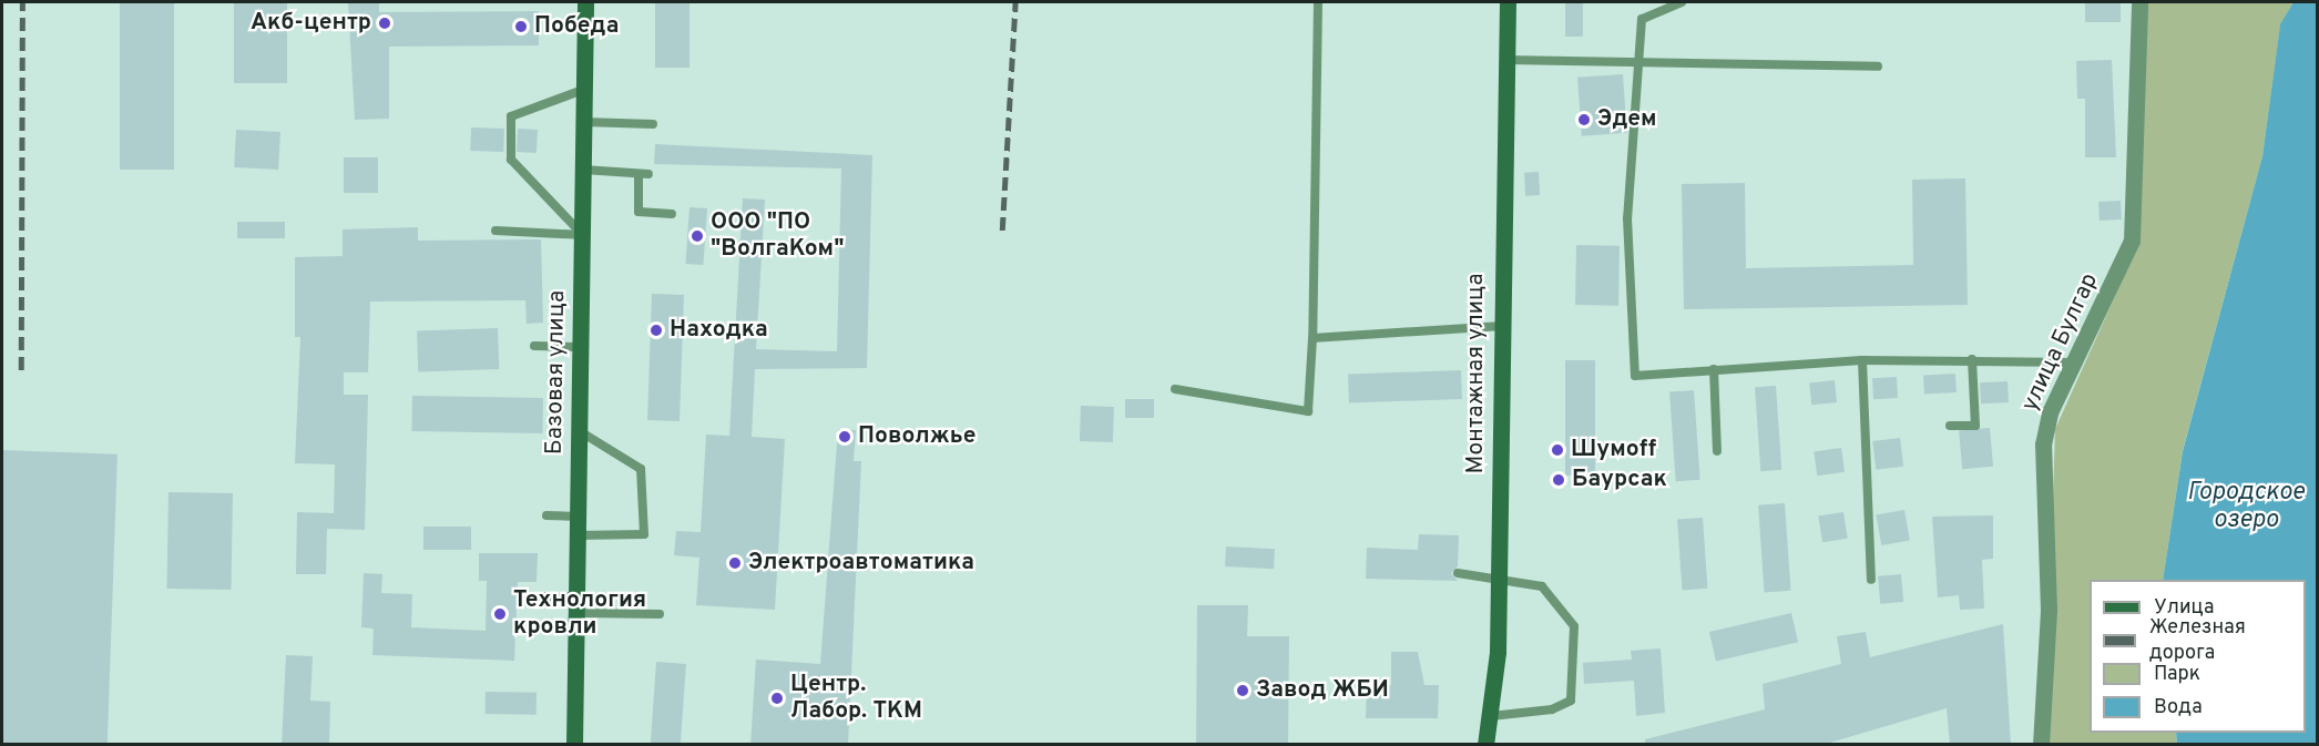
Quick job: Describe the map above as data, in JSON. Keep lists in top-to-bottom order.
{
  "streets": {
    "street": ["улица Булгар", "Базовая улица", "Монтажная улица"]
  },
  "water": ["Городское озеро"],
  "places": [
    "Акб-центр",
    "Победа",
    "Эдем",
    "ООО \"ПО \"ВолгаКом\"",
    "Находка",
    "Поволжье",
    "Шумоff",
    "Баурсак",
    "Электроавтоматика",
    "Технология кровли",
    "Завод ЖБИ",
    "Центр. Лабор. ТКМ"
  ],
  "legend": [
    "Улица",
    "Железная дорога",
    "Парк",
    "Вода"
  ]
}
